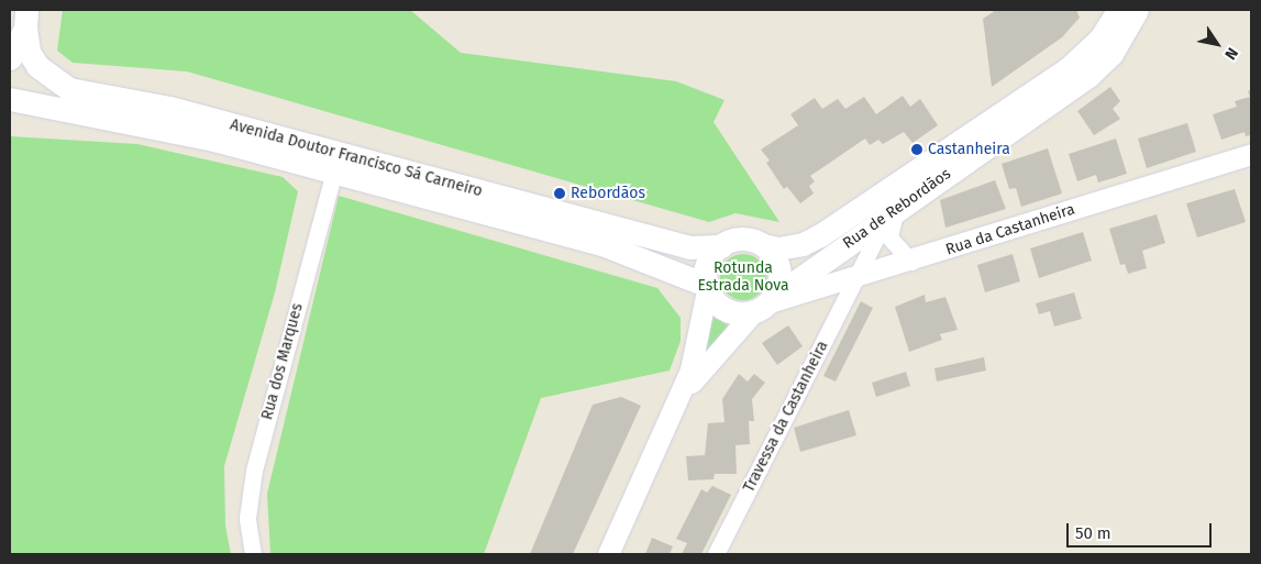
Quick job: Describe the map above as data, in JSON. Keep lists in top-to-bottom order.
{
  "streets": {
    "main road": ["Avenida Doutor Francisco Sá Carneiro", "Rua de Rebordãos"],
    "street": ["Rua da Castanheira", "Rua dos Marques", "Travessa da Castanheira"]
  },
  "crossings": [
    ["Avenida Doutor Francisco Sá Carneiro", "Rua de Rebordãos"],
    ["Avenida Doutor Francisco Sá Carneiro", "Rua da Castanheira"],
    ["Avenida Doutor Francisco Sá Carneiro", "Rua dos Marques"],
    ["Rua de Rebordãos", "Rua da Castanheira"],
    ["Rua de Rebordãos", "Travessa da Castanheira"],
    ["Rua da Castanheira", "Travessa da Castanheira"]
  ],
  "parks": ["Rotunda Estrada Nova"],
  "places": ["Castanheira", "Rebordãos"],
  "scale_bar": "50 m",
  "north": "bottom right"
}
